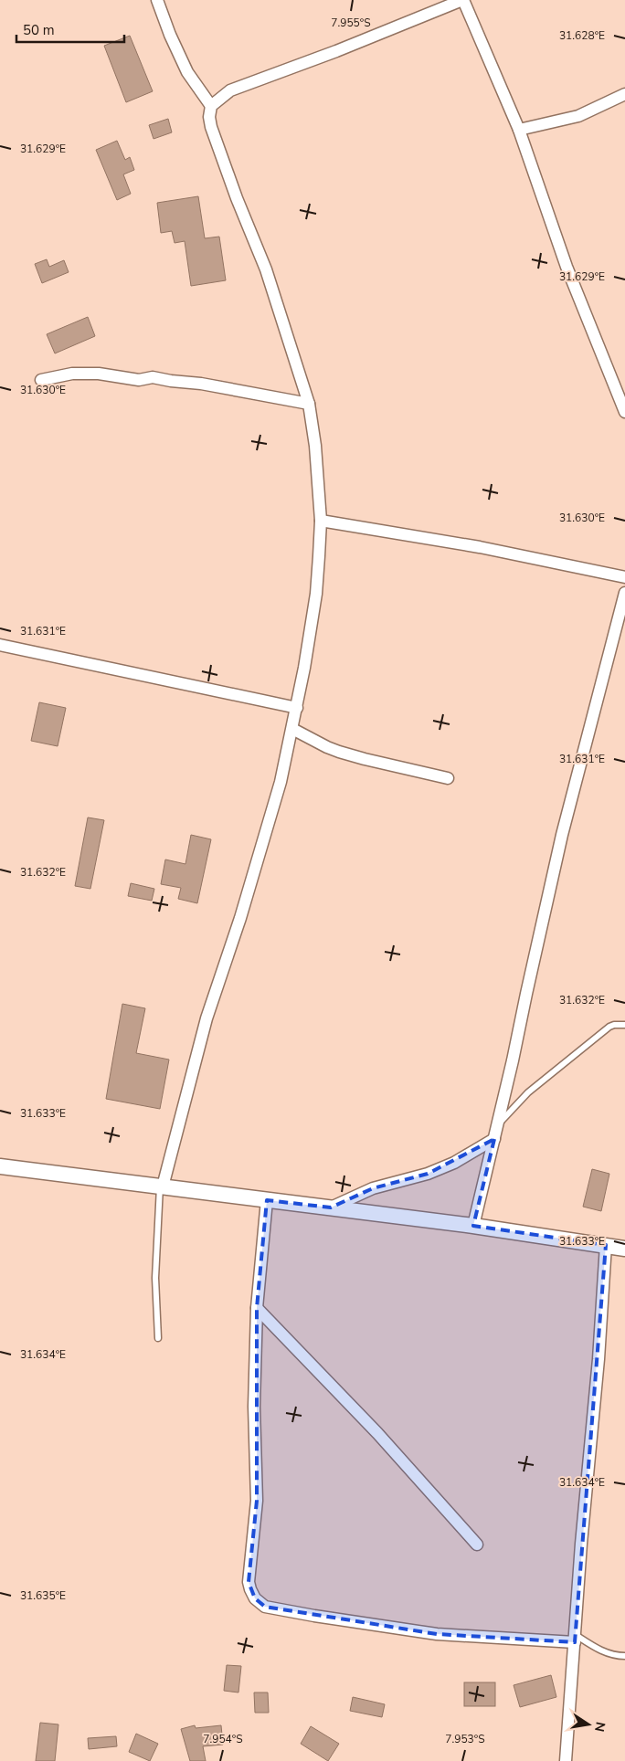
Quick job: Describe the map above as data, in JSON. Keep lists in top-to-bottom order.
{
  "scale_bar": "50 m",
  "north": "right",
  "coordinates": [
    "7.955°S",
    "31.628°E",
    "31.629°E",
    "31.630°E",
    "31.631°E",
    "31.632°E",
    "31.633°E",
    "31.634°E",
    "31.635°E",
    "7.954°S",
    "7.953°S"
  ]
}
